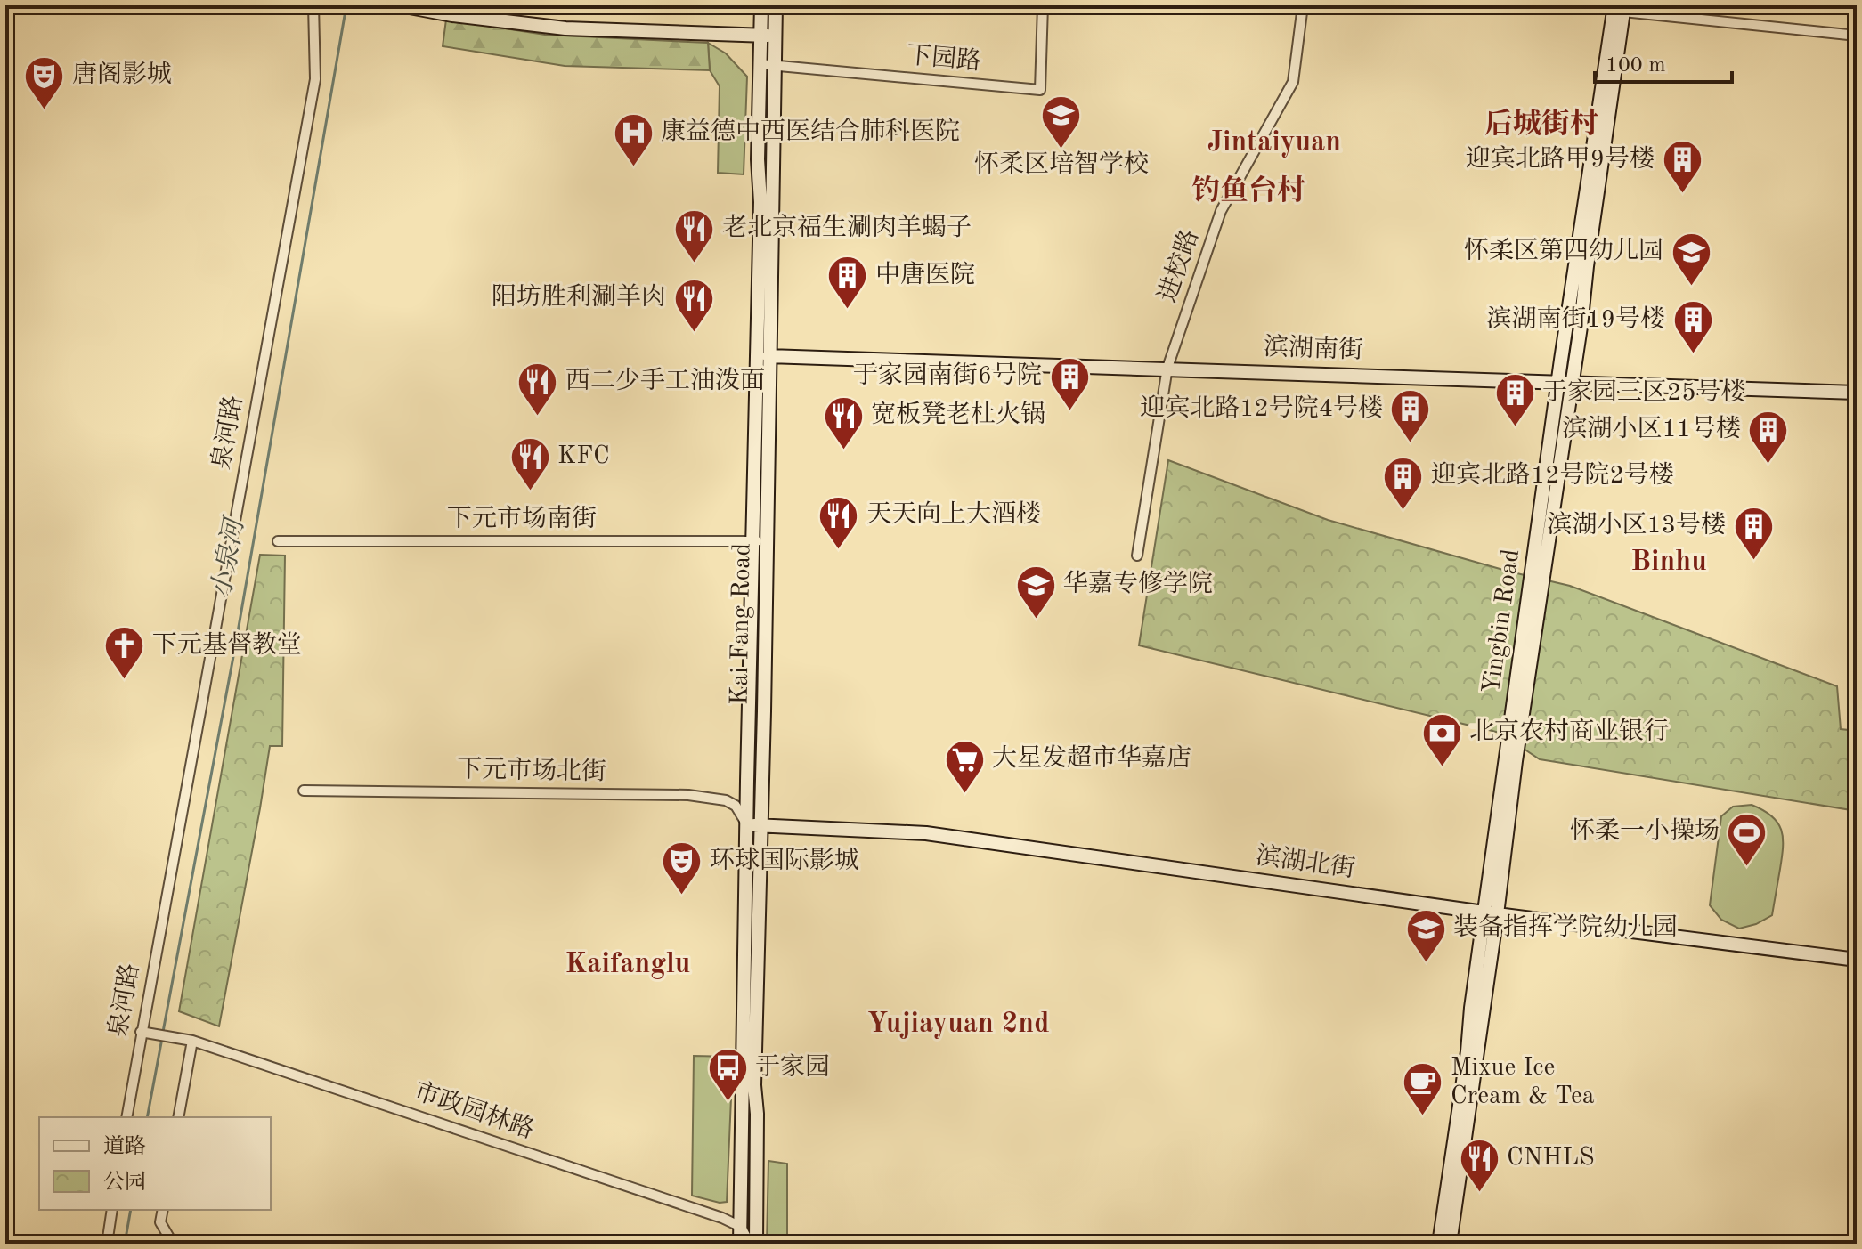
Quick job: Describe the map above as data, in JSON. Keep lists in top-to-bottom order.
{
  "streets": {
    "main road": [
      "滨湖南街",
      "Yingbin Road",
      "Kai Fang Road",
      "滨湖北街"
    ],
    "street": [
      "下园路",
      "进校路",
      "泉河路",
      "下元市场南街",
      "下元市场北街",
      "市政园林路"
    ]
  },
  "crossings": [
    ["下园路", "Kai Fang Road"],
    ["进校路", "滨湖南街"],
    ["滨湖南街", "Yingbin Road"],
    ["滨湖南街", "Kai Fang Road"],
    ["泉河路", "市政园林路"],
    ["下元市场南街", "Kai Fang Road"],
    ["Yingbin Road", "滨湖北街"],
    ["Kai Fang Road", "下元市场北街"],
    ["Kai Fang Road", "滨湖北街"],
    ["Kai Fang Road", "市政园林路"],
    ["下元市场北街", "滨湖北街"]
  ],
  "districts": [
    "后城街村",
    "Jintaiyuan",
    "钓鱼台村",
    "Binhu",
    "Kaifanglu",
    "Yujiayuan 2nd"
  ],
  "water": ["小泉河"],
  "places": {
    "theatre": ["唐阁影城", "环球国际影城"],
    "school or university": [
      "怀柔区培智学校",
      "怀柔区第四幼儿园",
      "华嘉专修学院",
      "装备指挥学院幼儿园"
    ],
    "hospital": ["康益德中西医结合肺科医院"],
    "building": [
      "迎宾北路甲9号楼",
      "中唐医院",
      "滨湖南街19号楼",
      "于家园南街6号院",
      "于家园三区25号楼",
      "迎宾北路12号院4号楼",
      "滨湖小区11号楼",
      "迎宾北路12号院2号楼",
      "滨湖小区13号楼"
    ],
    "restaurant": [
      "老北京福生涮肉羊蝎子",
      "阳坊胜利涮羊肉",
      "西二少手工油泼面",
      "宽板凳老杜火锅",
      "KFC",
      "天天向上大酒楼",
      "CNHLS"
    ],
    "church": ["下元基督教堂"],
    "bank": ["北京农村商业银行"],
    "supermarket": ["大星发超市华嘉店"],
    "sports": ["怀柔一小操场"],
    "bus stop": ["于家园"],
    "cafe": ["Mixue Ice Cream & Tea"]
  },
  "legend": ["道路", "公园"],
  "scale_bar": "100 m"
}
